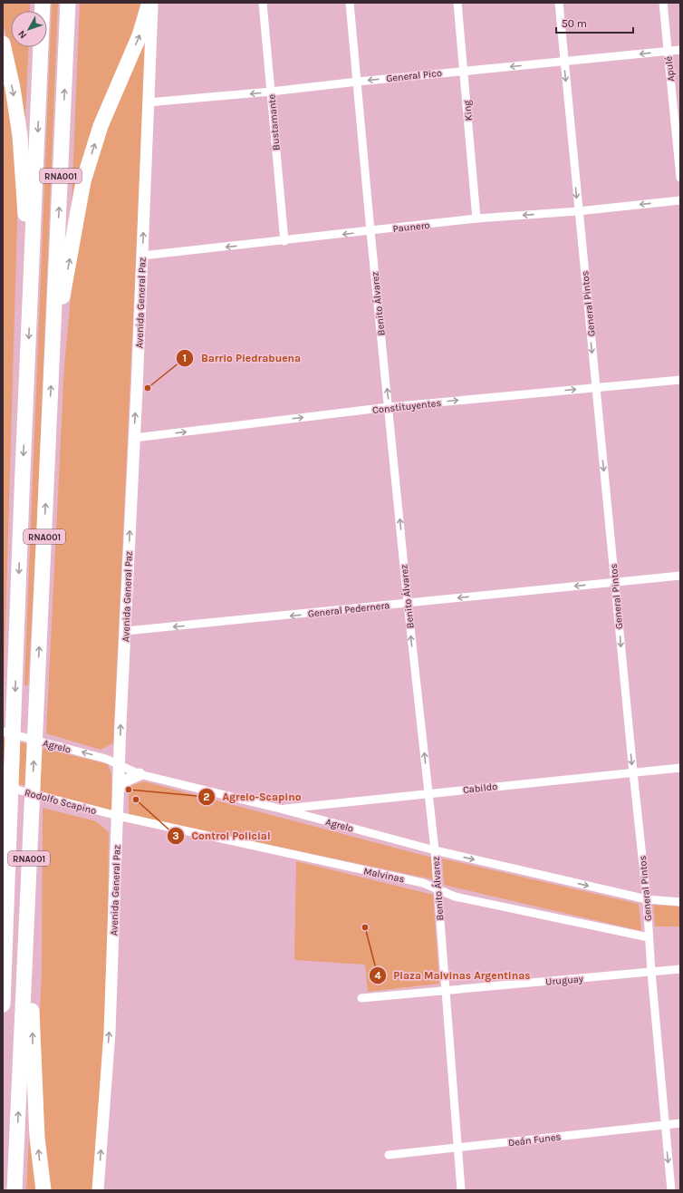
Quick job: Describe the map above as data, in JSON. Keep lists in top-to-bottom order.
{
  "streets": {
    "highway": ["RNA001"],
    "street": [
      "Apulé",
      "General Pico",
      "King",
      "Bustamante",
      "Paunero",
      "Avenida General Paz",
      "Benito Álvarez",
      "General Pintos",
      "Constituyentes",
      "General Pedernera",
      "Agrelo",
      "Cabildo",
      "Rodolfo Scapino",
      "Malvinas",
      "Uruguay",
      "Deán Funes"
    ]
  },
  "crossings": [
    ["Apulé", "General Pico"],
    ["General Pico", "King"],
    ["General Pico", "Bustamante"],
    ["General Pico", "Avenida General Paz"],
    ["General Pico", "Benito Álvarez"],
    ["General Pico", "General Pintos"],
    ["King", "Paunero"],
    ["Bustamante", "Paunero"],
    ["RNA001", "Agrelo"],
    ["Paunero", "Avenida General Paz"],
    ["Paunero", "Benito Álvarez"],
    ["Paunero", "General Pintos"],
    ["Avenida General Paz", "Constituyentes"],
    ["Avenida General Paz", "General Pedernera"],
    ["Avenida General Paz", "Agrelo"],
    ["Avenida General Paz", "Rodolfo Scapino"],
    ["Avenida General Paz", "Malvinas"],
    ["Benito Álvarez", "Constituyentes"],
    ["Benito Álvarez", "General Pedernera"],
    ["Benito Álvarez", "Agrelo"],
    ["Benito Álvarez", "Cabildo"],
    ["Benito Álvarez", "Malvinas"],
    ["Benito Álvarez", "Uruguay"],
    ["Benito Álvarez", "Deán Funes"],
    ["General Pintos", "Constituyentes"],
    ["General Pintos", "General Pedernera"],
    ["General Pintos", "Agrelo"],
    ["General Pintos", "Cabildo"],
    ["General Pintos", "Malvinas"],
    ["General Pintos", "Uruguay"],
    ["General Pintos", "Deán Funes"],
    ["Agrelo", "Cabildo"],
    ["Rodolfo Scapino", "Malvinas"]
  ],
  "one_way": [
    "General Pico",
    "Paunero",
    "Avenida General Paz",
    "Benito Álvarez",
    "General Pintos",
    "Constituyentes",
    "General Pedernera"
  ],
  "places": [
    "Barrio Piedrabuena",
    "Agrelo-Scapino",
    "Control Policial",
    "Plaza Malvinas Argentinas"
  ],
  "scale_bar": "50 m",
  "north": "bottom left"
}
